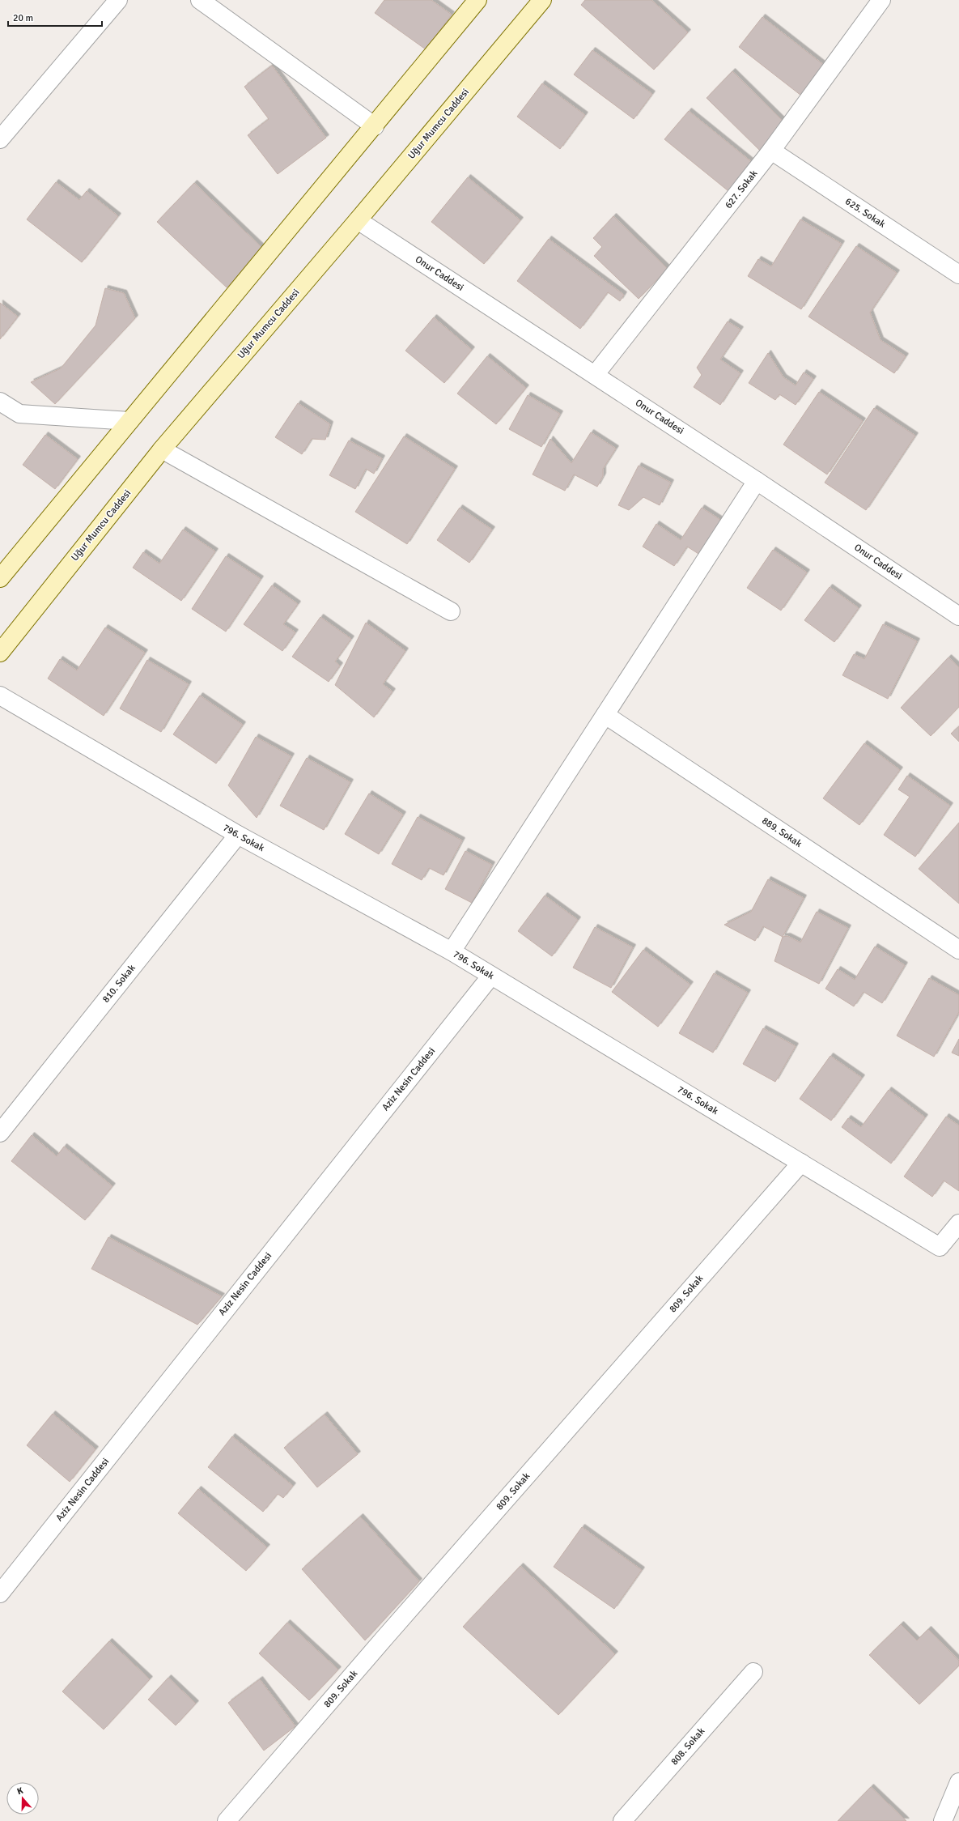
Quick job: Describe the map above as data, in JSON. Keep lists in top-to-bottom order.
{
  "streets": {
    "street": [
      "Uğur Mumcu Caddesi",
      "627. Sokak",
      "625. Sokak",
      "Onur Caddesi",
      "889. Sokak",
      "796. Sokak",
      "810. Sokak",
      "Aziz Nesin Caddesi",
      "809. Sokak",
      "808. Sokak"
    ]
  },
  "crossings": [
    ["Uğur Mumcu Caddesi", "Onur Caddesi"],
    ["627. Sokak", "625. Sokak"],
    ["627. Sokak", "Onur Caddesi"],
    ["796. Sokak", "810. Sokak"],
    ["796. Sokak", "Aziz Nesin Caddesi"],
    ["796. Sokak", "809. Sokak"]
  ],
  "scale_bar": "20 m",
  "north": "top"
}
